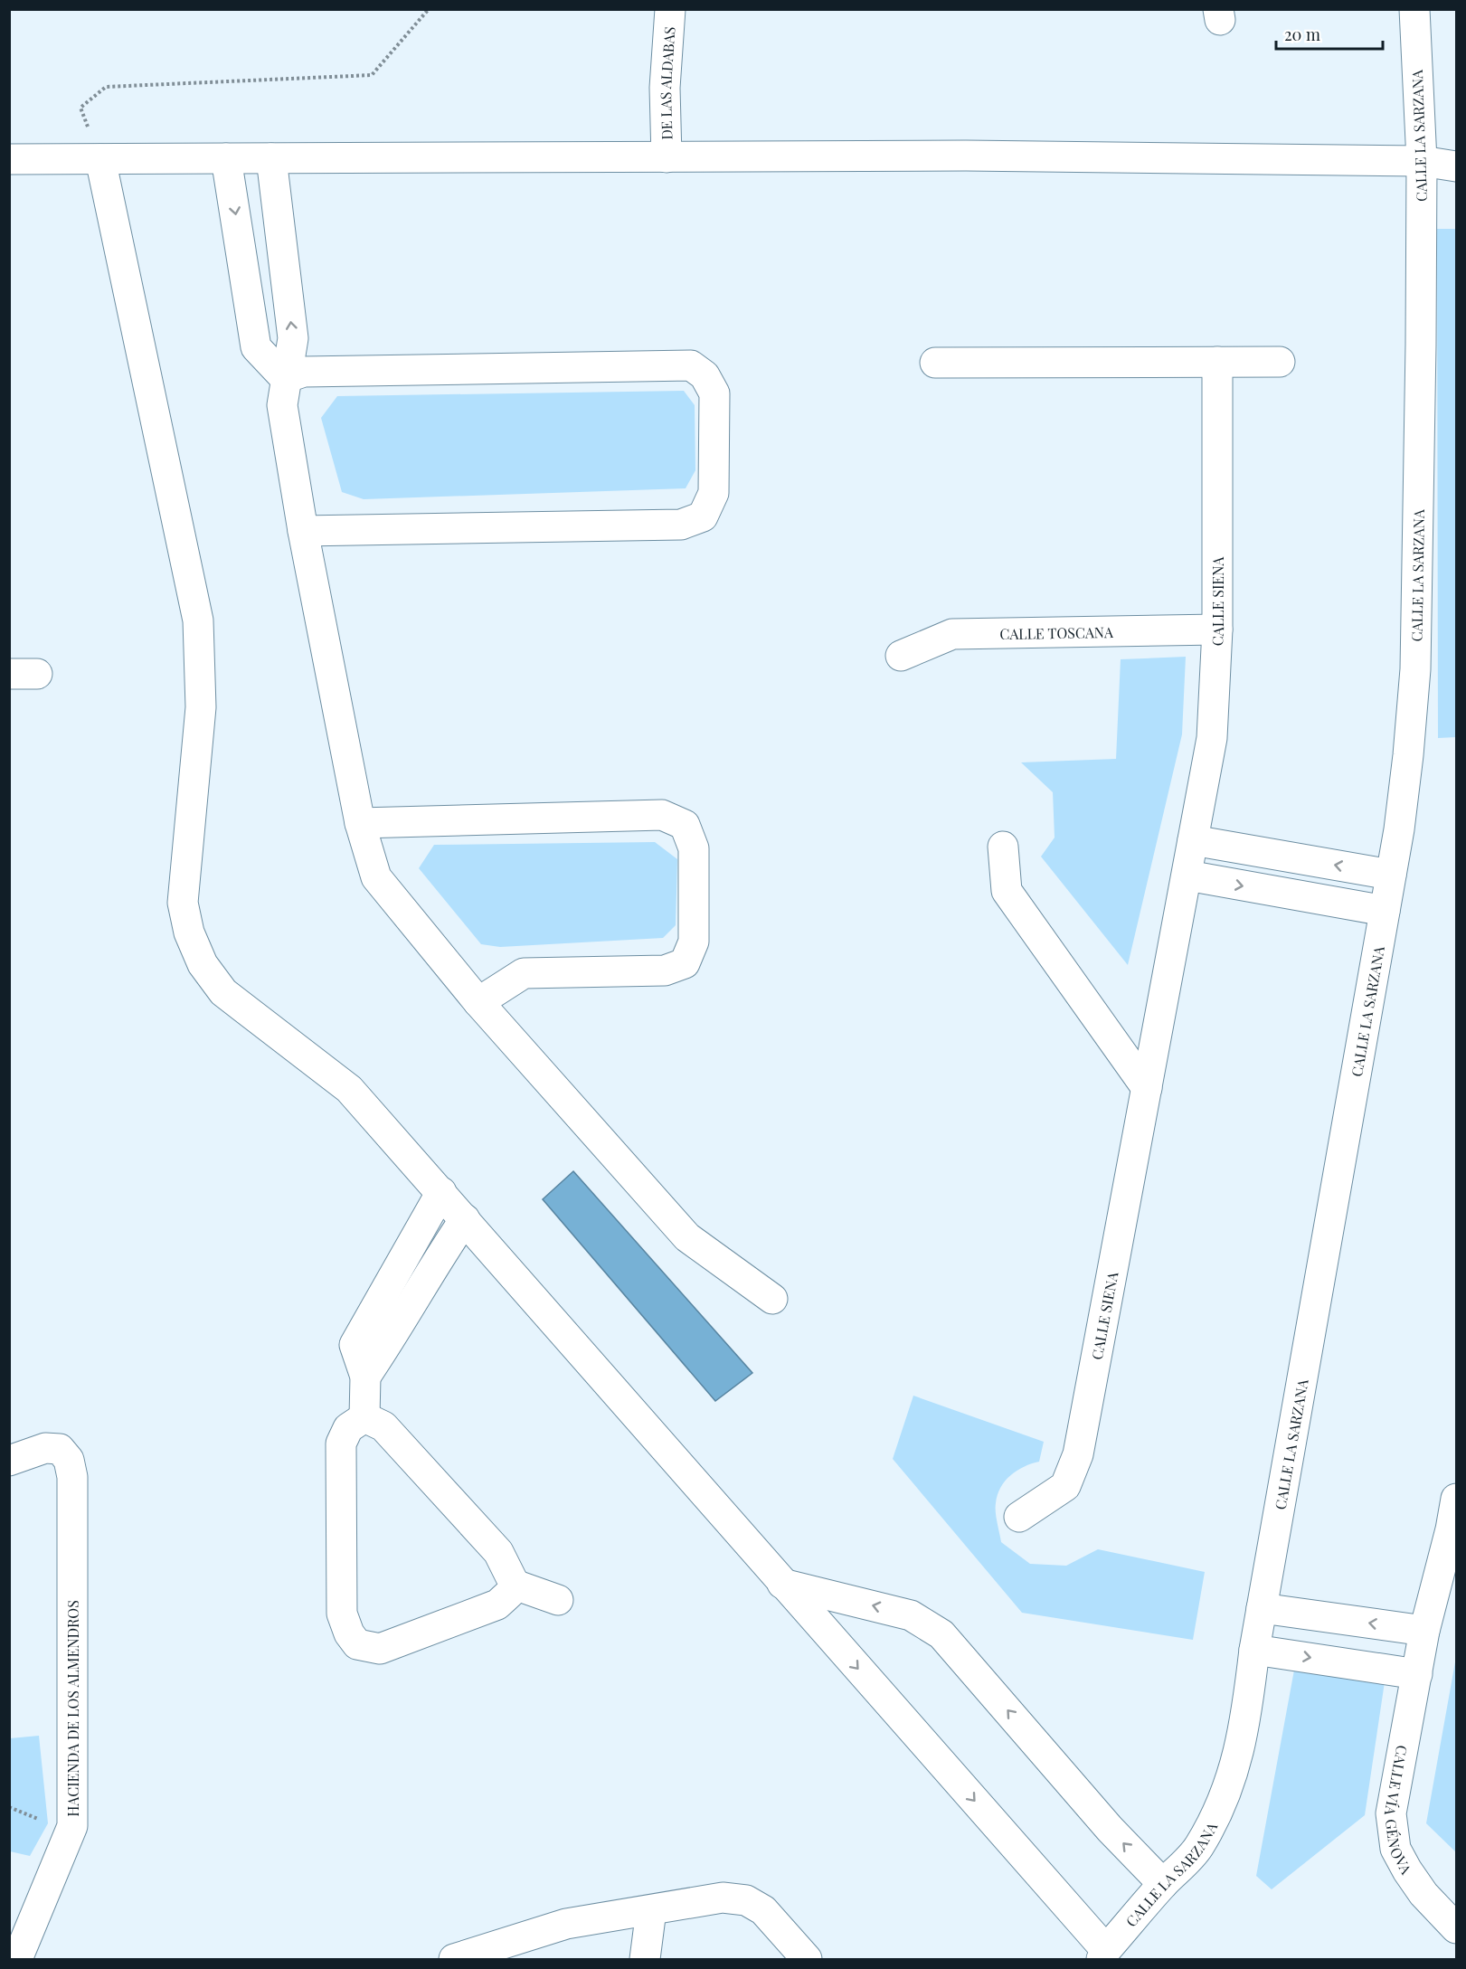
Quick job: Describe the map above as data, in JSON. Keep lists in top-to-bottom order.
{
  "streets": {
    "street": [
      "DE LAS ALDABAS",
      "CALLE LA SARZANA",
      "CALLE SIENA",
      "CALLE TOSCANA",
      "HACIENDA DE LOS ALMENDROS",
      "CALLE VÍA GÉNOVA"
    ]
  },
  "crossings": [
    ["CALLE SIENA", "CALLE TOSCANA"]
  ],
  "scale_bar": "20 m"
}
